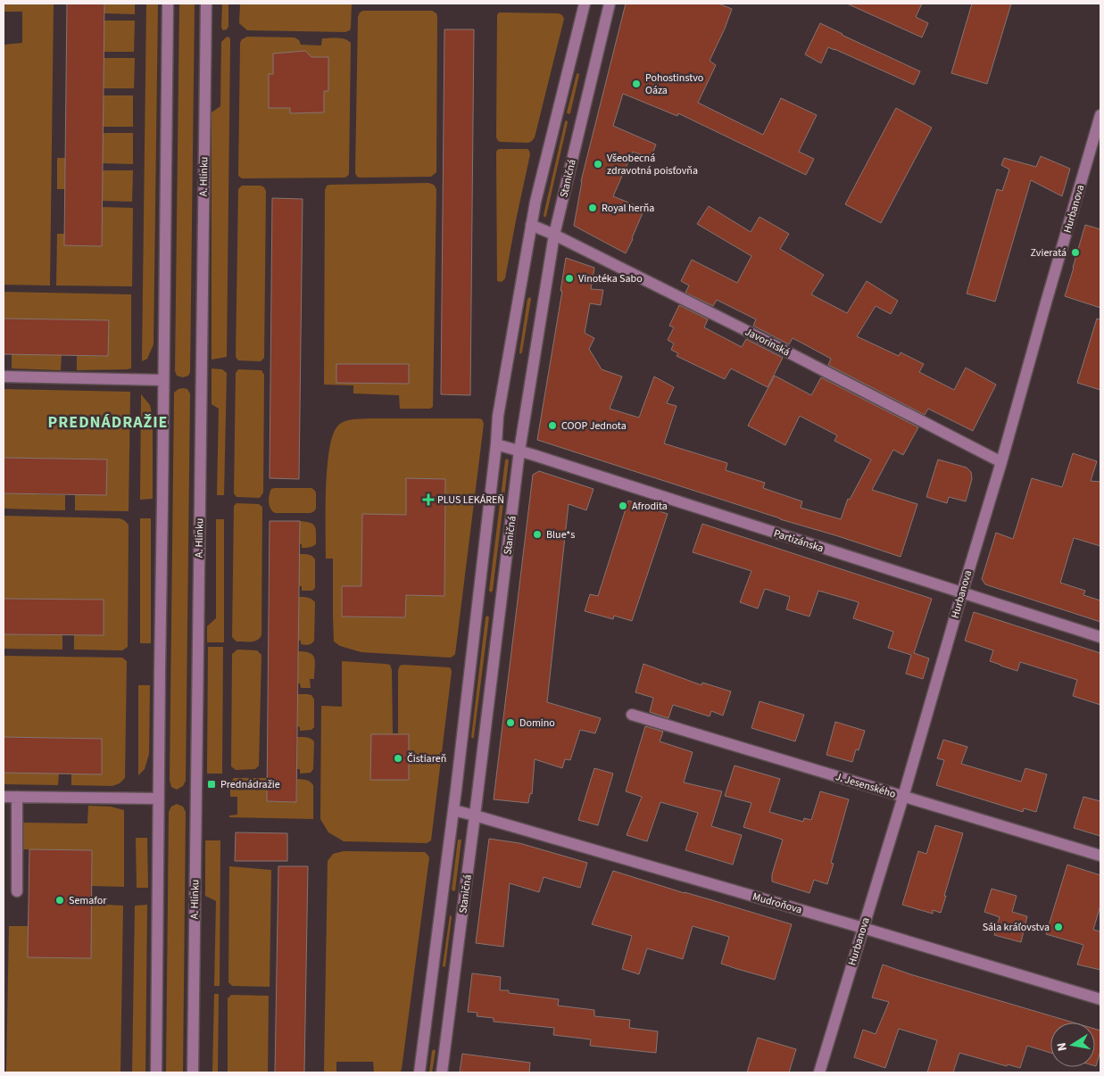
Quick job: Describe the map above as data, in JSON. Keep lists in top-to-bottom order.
{
  "streets": {
    "street": [
      "A. Hlinku",
      "Staničná",
      "Hurbanova",
      "Javorinská",
      "Partizánska",
      "J. Jesenského",
      "Mudroňova"
    ]
  },
  "crossings": [
    ["Staničná", "Javorinská"],
    ["Staničná", "Partizánska"],
    ["Staničná", "Mudroňova"],
    ["Hurbanova", "Javorinská"],
    ["Hurbanova", "Partizánska"],
    ["Hurbanova", "J. Jesenského"],
    ["Hurbanova", "Mudroňova"]
  ],
  "districts": ["PREDNÁDRAŽIE"],
  "places": {
    "other": [
      "Pohostinstvo Oáza",
      "Všeobecná zdravotná poisťovňa",
      "Royal herňa",
      "Zvieratá",
      "Vinotéka Sabo",
      "COOP Jednota",
      "Afrodita",
      "Blue*s",
      "Domino",
      "Čistiareň",
      "Semafor",
      "Sála kráľovstva"
    ],
    "health": ["PLUS LEKÁREŇ"],
    "transit": ["Prednádražie"]
  },
  "north": "left"
}
